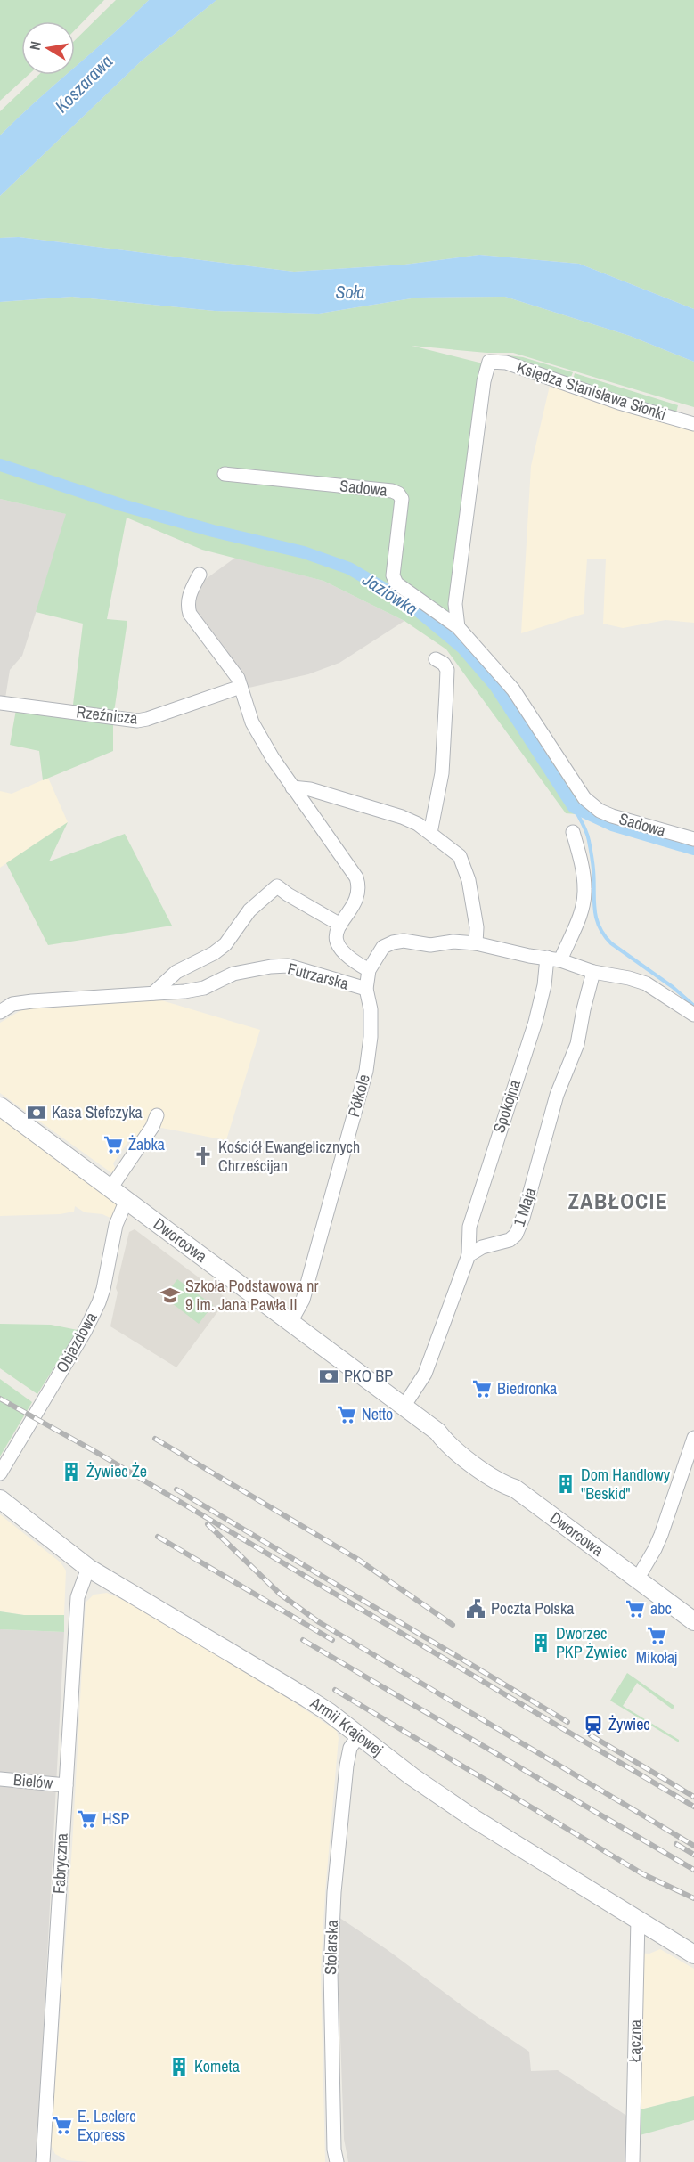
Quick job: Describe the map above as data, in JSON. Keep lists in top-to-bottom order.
{
  "streets": {
    "street": [
      "Księdza Stanisława Słonki",
      "Sadowa",
      "Rzeźnicza",
      "Futrzarska",
      "Półkole",
      "Spokojna",
      "1 Maja",
      "Dworcowa",
      "Objazdowa",
      "Armii Krajowej",
      "Bielów",
      "Fabryczna",
      "Stolarska",
      "Łączna"
    ]
  },
  "crossings": [
    ["Księdza Stanisława Słonki", "Sadowa"],
    ["Futrzarska", "Półkole"],
    ["Futrzarska", "Spokojna"],
    ["Futrzarska", "1 Maja"],
    ["Półkole", "Dworcowa"],
    ["Spokojna", "1 Maja"],
    ["Dworcowa", "Objazdowa"],
    ["Armii Krajowej", "Fabryczna"],
    ["Armii Krajowej", "Stolarska"],
    ["Armii Krajowej", "Łączna"],
    ["Bielów", "Fabryczna"]
  ],
  "districts": ["ZABŁOCIE"],
  "water": ["Koszarawa", "Soła", "Jaziówka"],
  "places": {
    "bank": ["Kasa Stefczyka", "PKO BP"],
    "supermarket": [
      "Żabka",
      "Biedronka",
      "Netto",
      "abc",
      "Mikołaj",
      "HSP",
      "E. Leclerc Express"
    ],
    "church": ["Kościół Ewangelicznych Chrześcijan"],
    "school or university": ["Szkoła Podstawowa nr 9 im. Jana Pawła II"],
    "building": [
      "Żywiec Że",
      "Dom Handlowy \"Beskid\"",
      "Dworzec PKP Żywiec",
      "Kometa"
    ],
    "public building": ["Poczta Polska"],
    "station": ["Żywiec"]
  },
  "north": "left"
}
